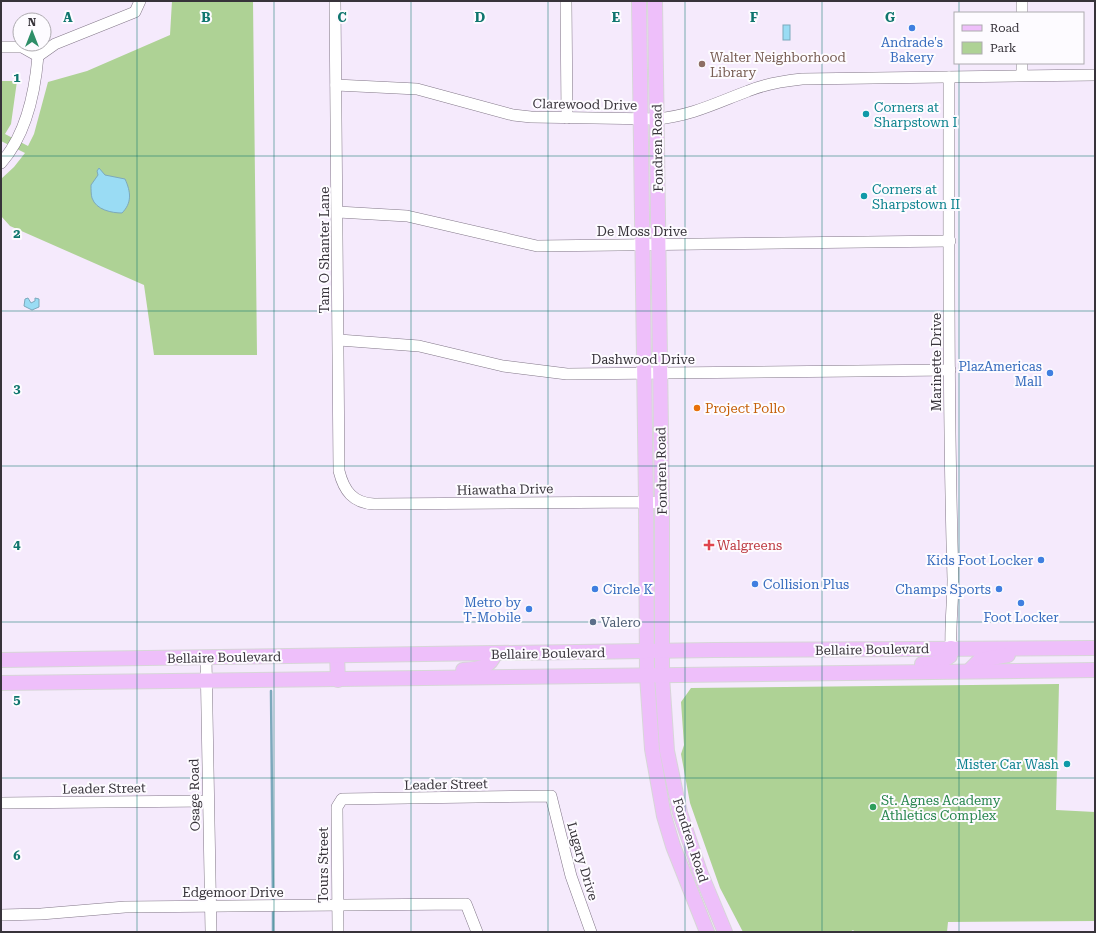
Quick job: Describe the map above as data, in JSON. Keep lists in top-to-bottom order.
{
  "streets": {
    "main road": ["Fondren Road", "Bellaire Boulevard"],
    "street": [
      "Clarewood Drive",
      "De Moss Drive",
      "Tam O Shanter Lane",
      "Dashwood Drive",
      "Marinette Drive",
      "Hiawatha Drive",
      "Leader Street",
      "Osage Road",
      "Lugary Drive",
      "Tours Street",
      "Edgemoor Drive"
    ]
  },
  "crossings": [
    ["Clarewood Drive", "Fondren Road"],
    ["Clarewood Drive", "Tam O Shanter Lane"],
    ["Clarewood Drive", "Marinette Drive"],
    ["Fondren Road", "De Moss Drive"],
    ["Fondren Road", "Dashwood Drive"],
    ["Fondren Road", "Hiawatha Drive"],
    ["Fondren Road", "Bellaire Boulevard"],
    ["De Moss Drive", "Tam O Shanter Lane"],
    ["De Moss Drive", "Marinette Drive"],
    ["Tam O Shanter Lane", "Dashwood Drive"],
    ["Tam O Shanter Lane", "Hiawatha Drive"],
    ["Dashwood Drive", "Marinette Drive"],
    ["Marinette Drive", "Bellaire Boulevard"],
    ["Bellaire Boulevard", "Osage Road"],
    ["Leader Street", "Osage Road"],
    ["Leader Street", "Lugary Drive"],
    ["Leader Street", "Tours Street"],
    ["Osage Road", "Edgemoor Drive"],
    ["Tours Street", "Edgemoor Drive"]
  ],
  "places": {
    "other": [
      "Andrade's Bakery",
      "Walter Neighborhood Library",
      "Corners at Sharpstown I",
      "Corners at Sharpstown II",
      "PlazAmericas Mall",
      "Project Pollo",
      "Kids Foot Locker",
      "Collision Plus",
      "Circle K",
      "Champs Sports",
      "Foot Locker",
      "Metro by T-Mobile",
      "Valero",
      "Mister Car Wash",
      "St. Agnes Academy Athletics Complex"
    ],
    "health": ["Walgreens"]
  },
  "legend": ["Road", "Park"],
  "north": "top",
  "grid": {
    "columns": [
      "A",
      "B",
      "C",
      "D",
      "E",
      "F",
      "G"
    ],
    "rows": [
      "1",
      "2",
      "3",
      "4",
      "5",
      "6"
    ]
  }
}
